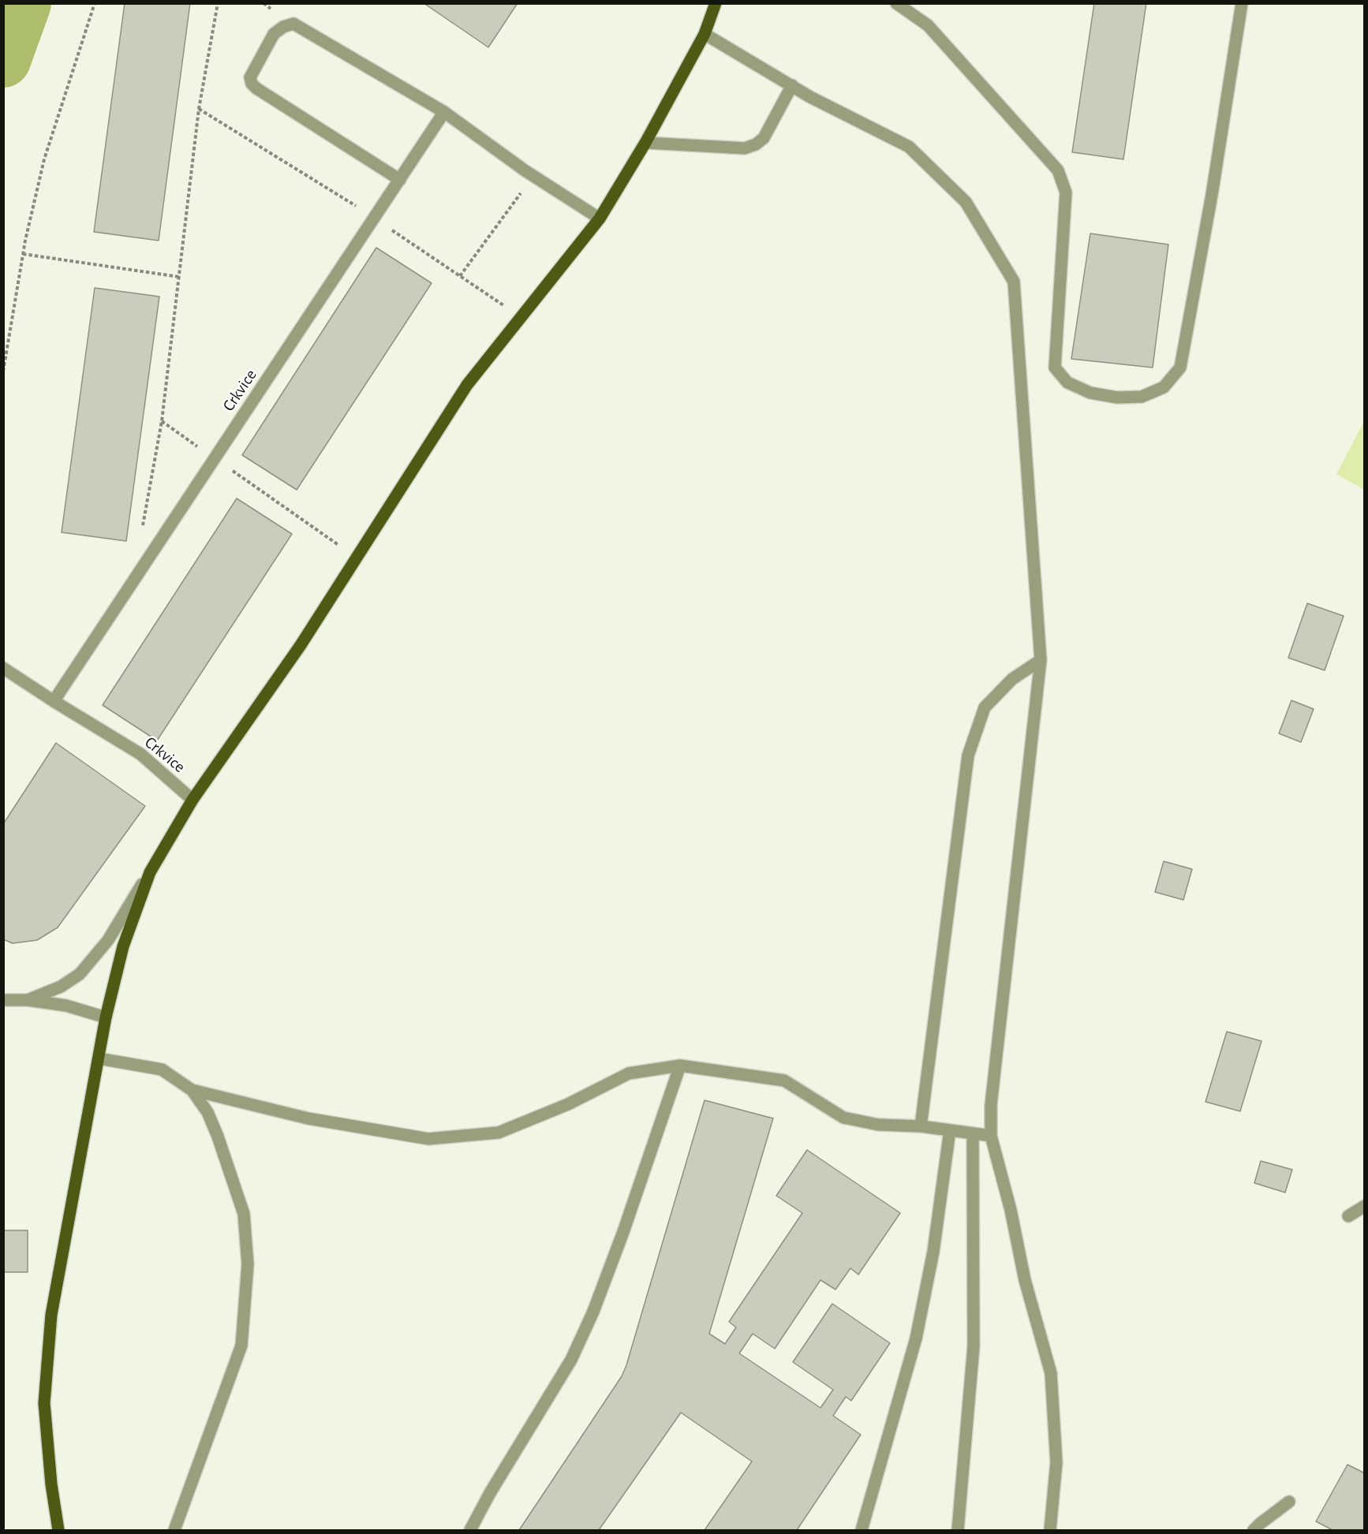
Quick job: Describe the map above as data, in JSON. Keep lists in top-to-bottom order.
{
  "streets": {
    "street": ["Crkvice"]
  }
}
